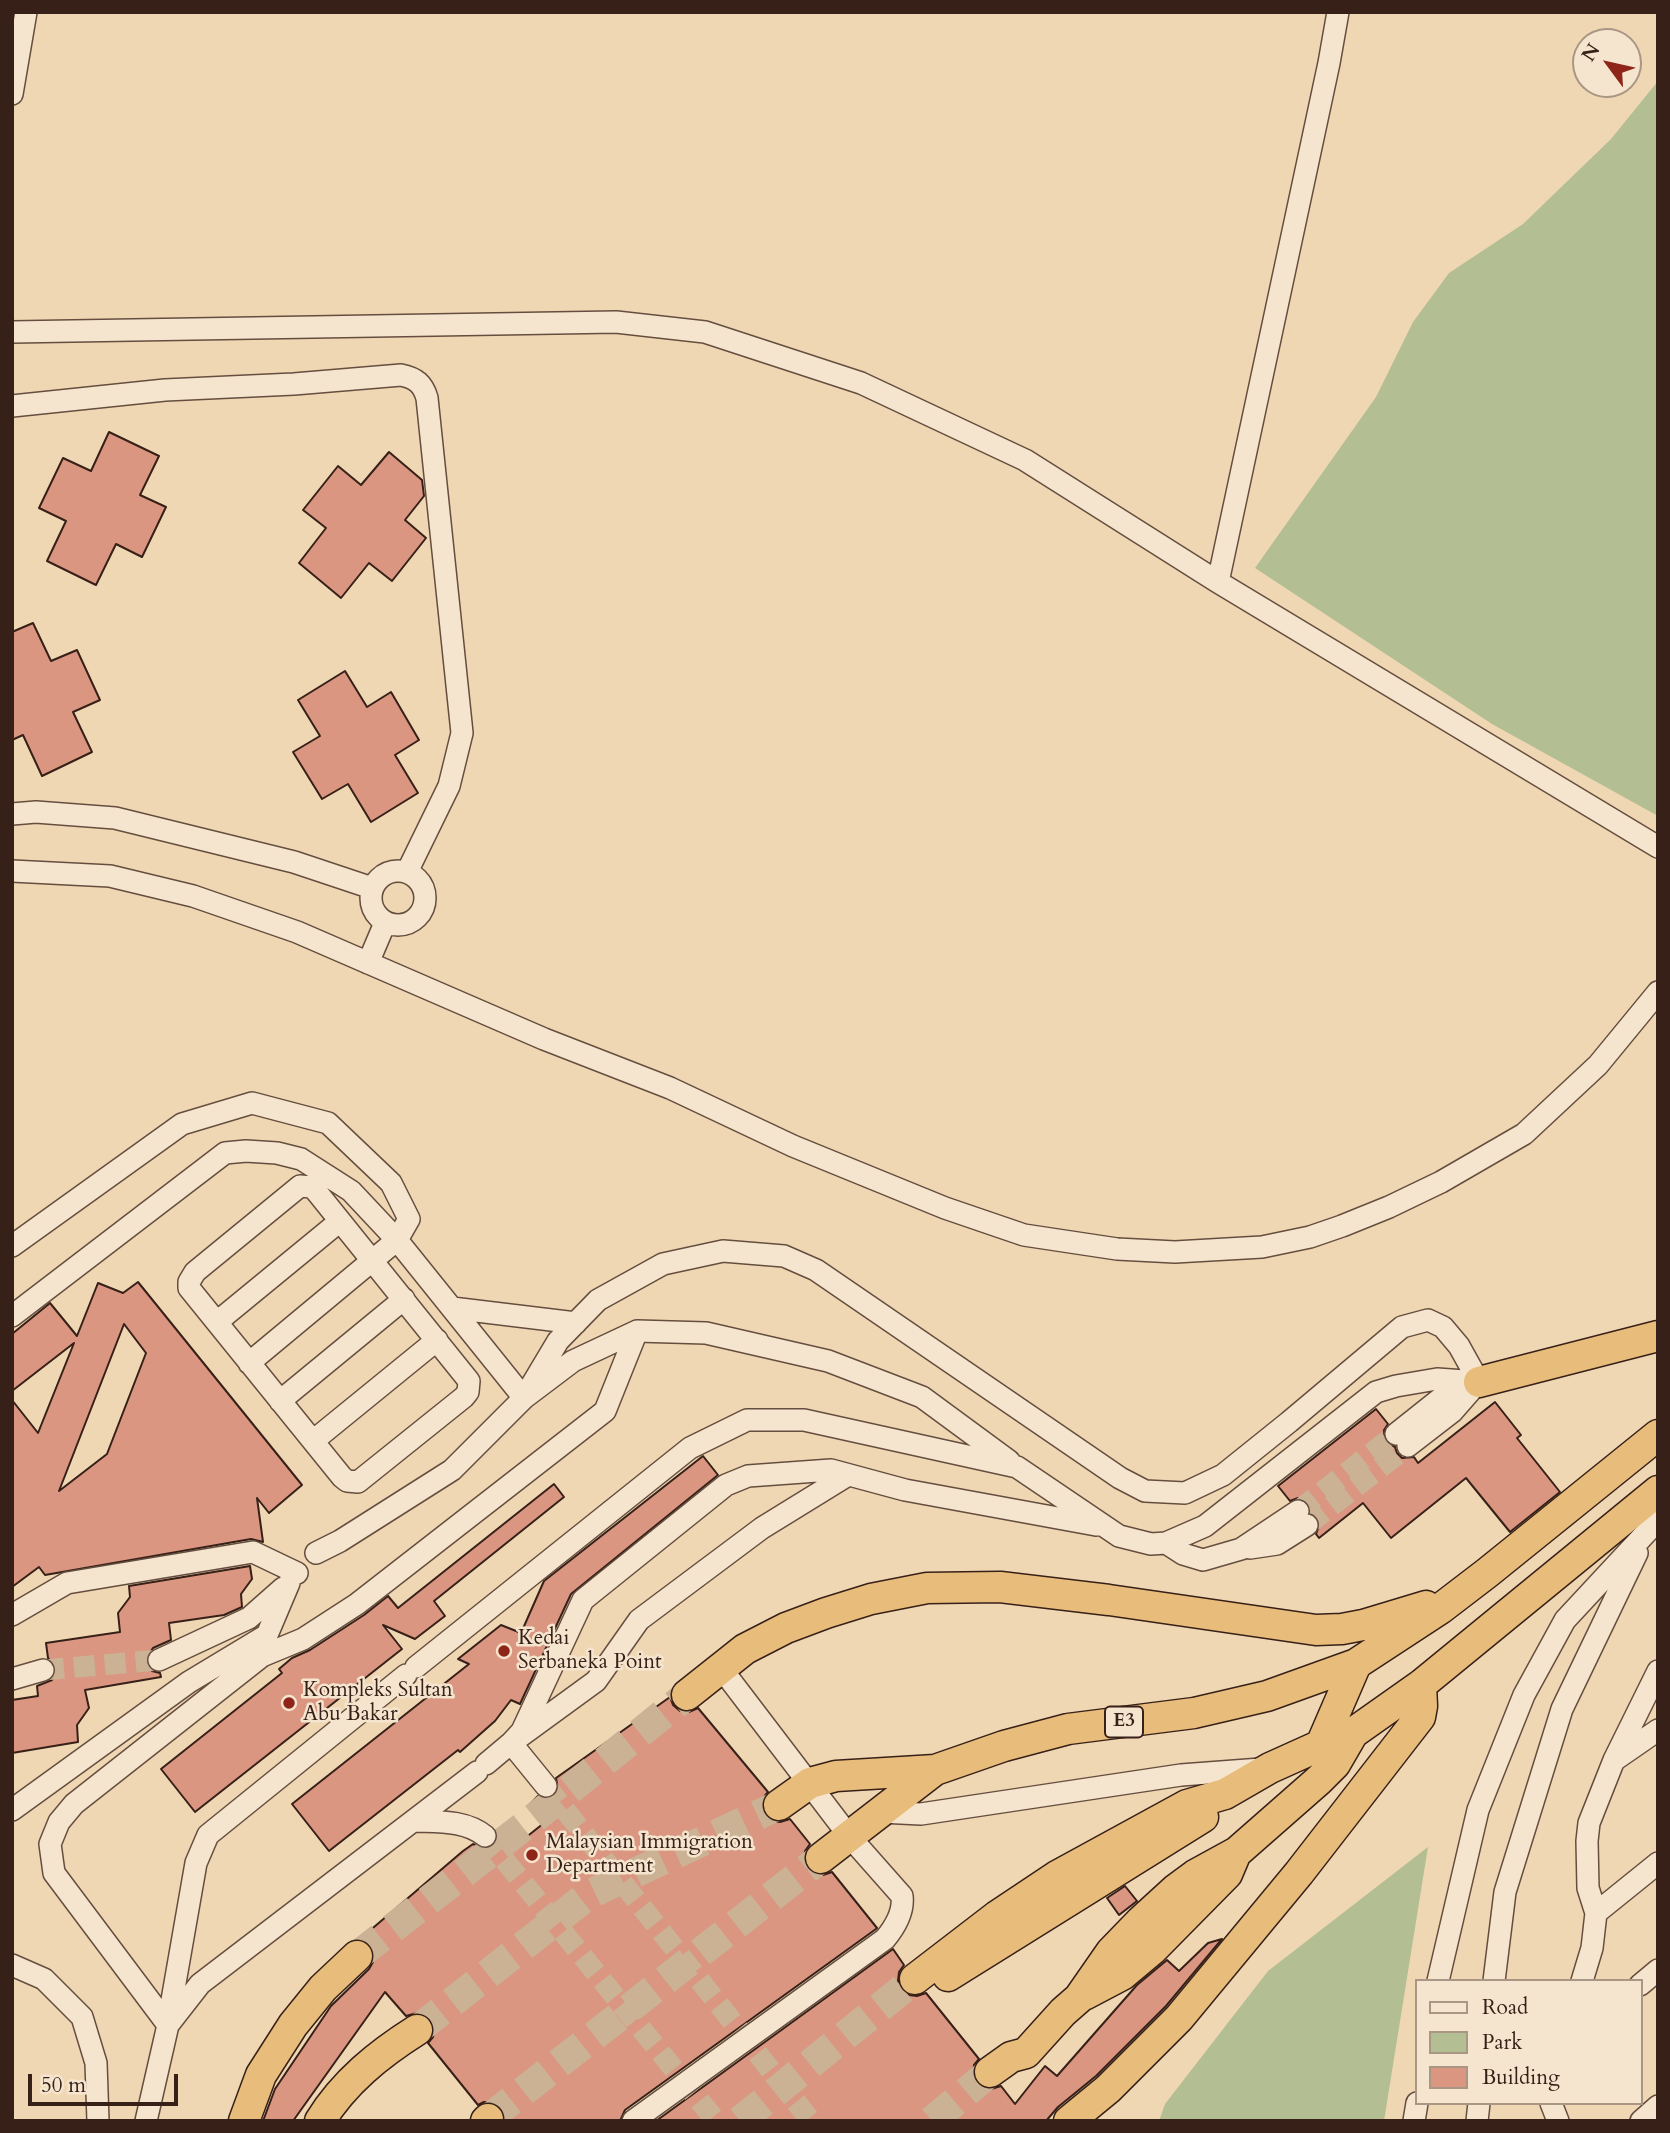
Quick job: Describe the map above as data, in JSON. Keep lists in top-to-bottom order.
{
  "streets": {
    "highway": ["E3"]
  },
  "places": ["Kedai Serbaneka Point", "Kompleks Sultan Abu Bakar", "Malaysian Immigration Department"],
  "legend": ["Road", "Park", "Building"],
  "scale_bar": "50 m",
  "north": "top left"
}
